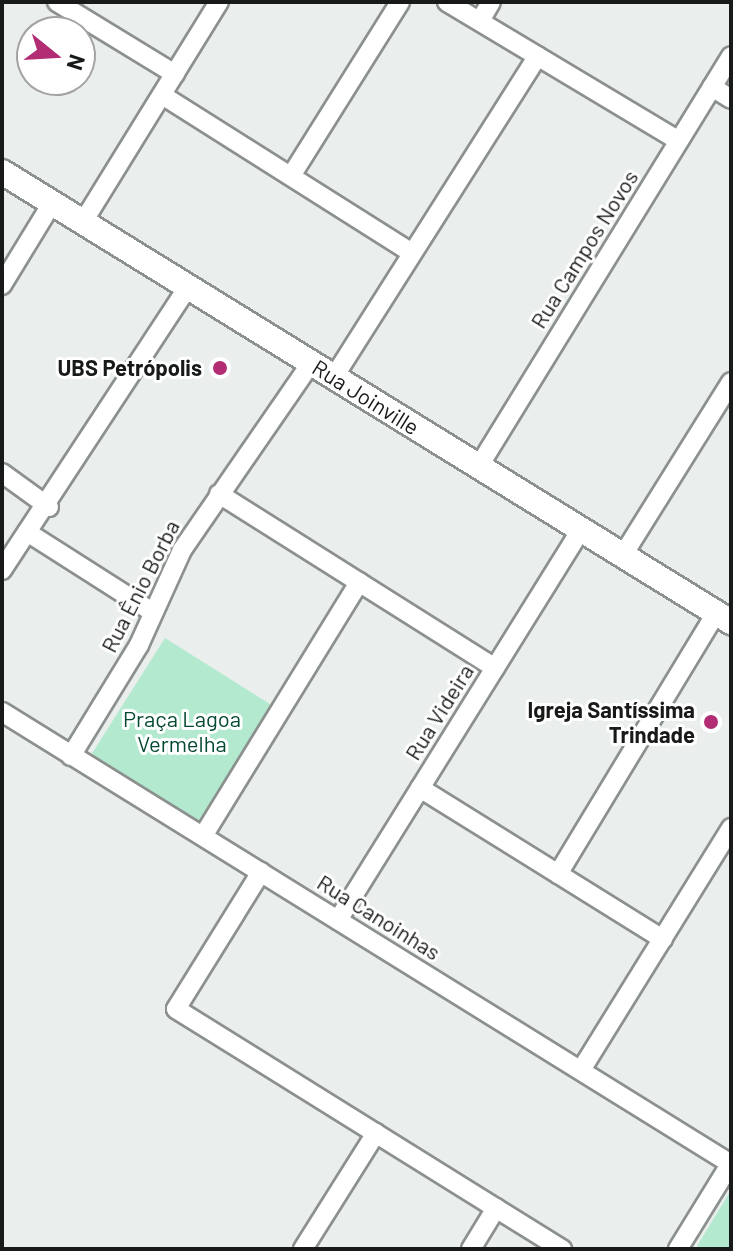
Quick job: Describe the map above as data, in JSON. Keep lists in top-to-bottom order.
{
  "streets": {
    "street": [
      "Rua Campos Novos",
      "Rua Joinville",
      "Rua Ênio Borba",
      "Rua Videira",
      "Rua Canoinhas"
    ]
  },
  "crossings": [
    ["Rua Campos Novos", "Rua Joinville"],
    ["Rua Joinville", "Rua Ênio Borba"],
    ["Rua Joinville", "Rua Videira"],
    ["Rua Ênio Borba", "Rua Canoinhas"],
    ["Rua Videira", "Rua Canoinhas"]
  ],
  "parks": ["Praça Lagoa Vermelha"],
  "places": ["UBS Petrópolis", "Igreja Santíssima Trindade"],
  "north": "right"
}
